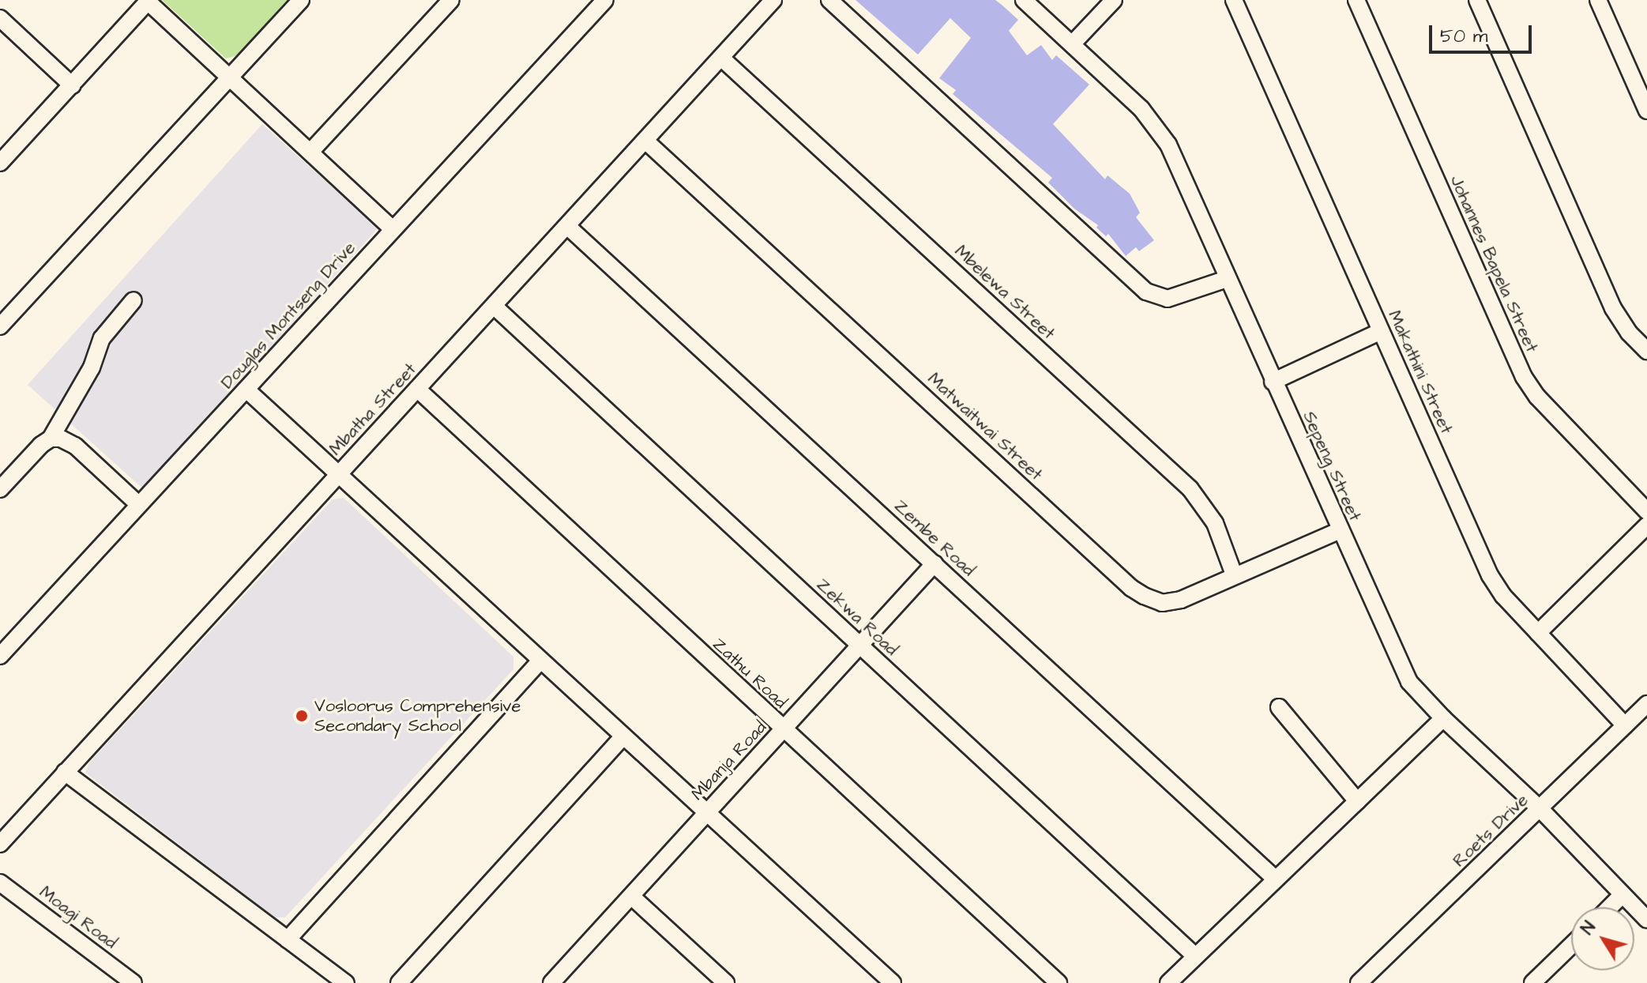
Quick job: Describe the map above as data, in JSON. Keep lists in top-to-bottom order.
{
  "streets": {
    "street": [
      "Johannes Bapela Street",
      "Mbelewa Street",
      "Douglas Montseng Drive",
      "Makathini Street",
      "Mbatha Street",
      "Matwaitwai Street",
      "Sepeng Street",
      "Zembe Road",
      "Zekwa Road",
      "Zathu Road",
      "Mbanja Road",
      "Roets Drive",
      "Moagi Road"
    ]
  },
  "crossings": [
    ["Mbelewa Street", "Mbatha Street"],
    ["Mbelewa Street", "Matwaitwai Street"],
    ["Makathini Street", "Roets Drive"],
    ["Mbatha Street", "Matwaitwai Street"],
    ["Mbatha Street", "Zembe Road"],
    ["Mbatha Street", "Zekwa Road"],
    ["Mbatha Street", "Zathu Road"],
    ["Matwaitwai Street", "Sepeng Street"],
    ["Sepeng Street", "Roets Drive"],
    ["Zembe Road", "Mbanja Road"],
    ["Zekwa Road", "Mbanja Road"],
    ["Zathu Road", "Mbanja Road"]
  ],
  "places": ["Vosloorus Comprehensive Secondary School"],
  "scale_bar": "50 m",
  "north": "top left"
}
